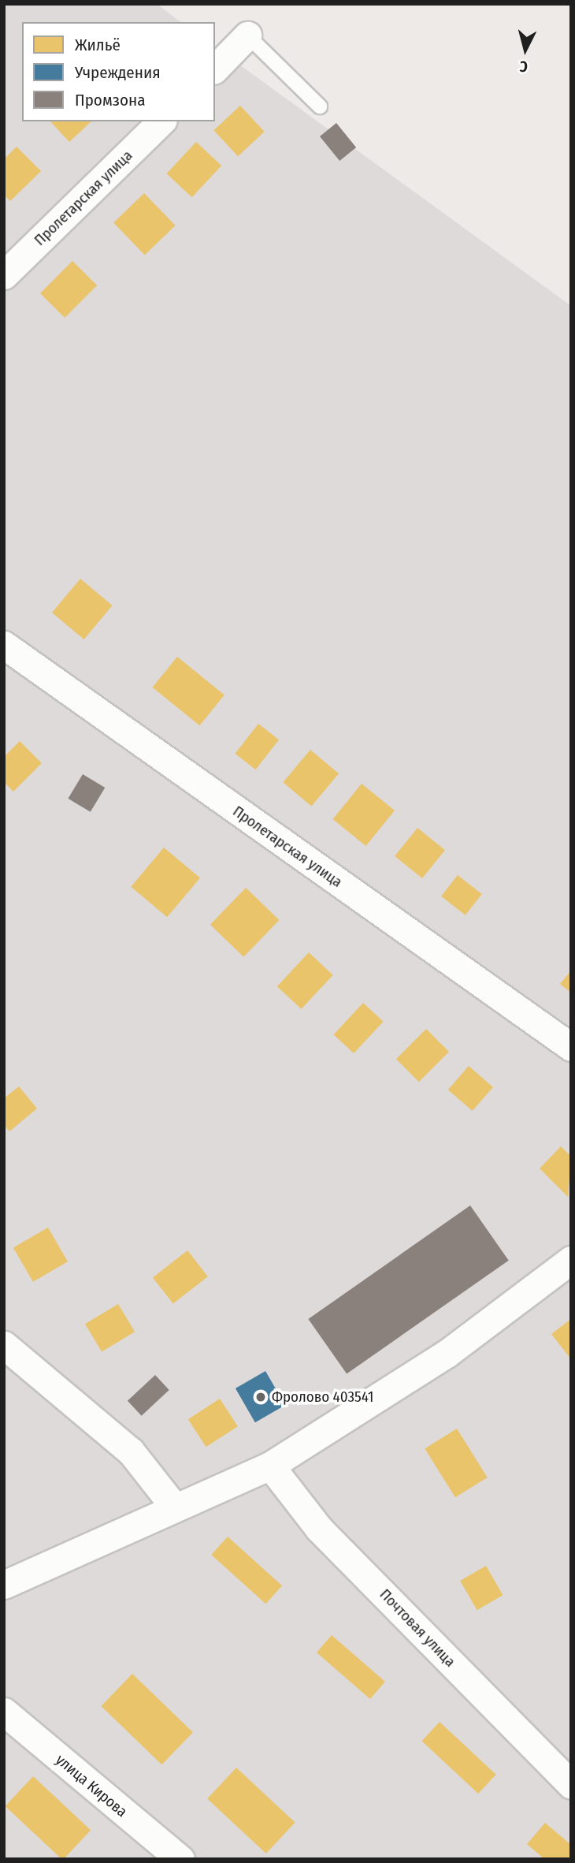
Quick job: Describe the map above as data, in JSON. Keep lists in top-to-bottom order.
{
  "streets": {
    "street": ["Пролетарская улица", "Почтовая улица", "улица Кирова"]
  },
  "places": ["Фролово 403541"],
  "legend": ["Жильё", "Учреждения", "Промзона"],
  "north": "bottom"
}
